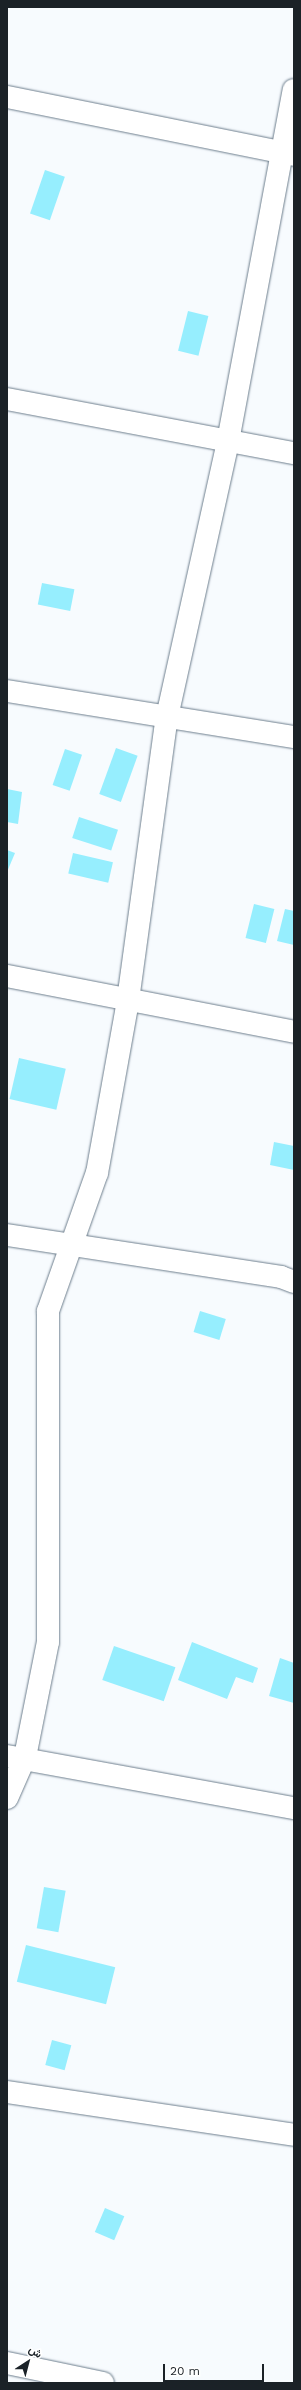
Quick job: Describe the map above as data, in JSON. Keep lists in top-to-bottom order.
{
  "scale_bar": "20 m",
  "north": "top right"
}
